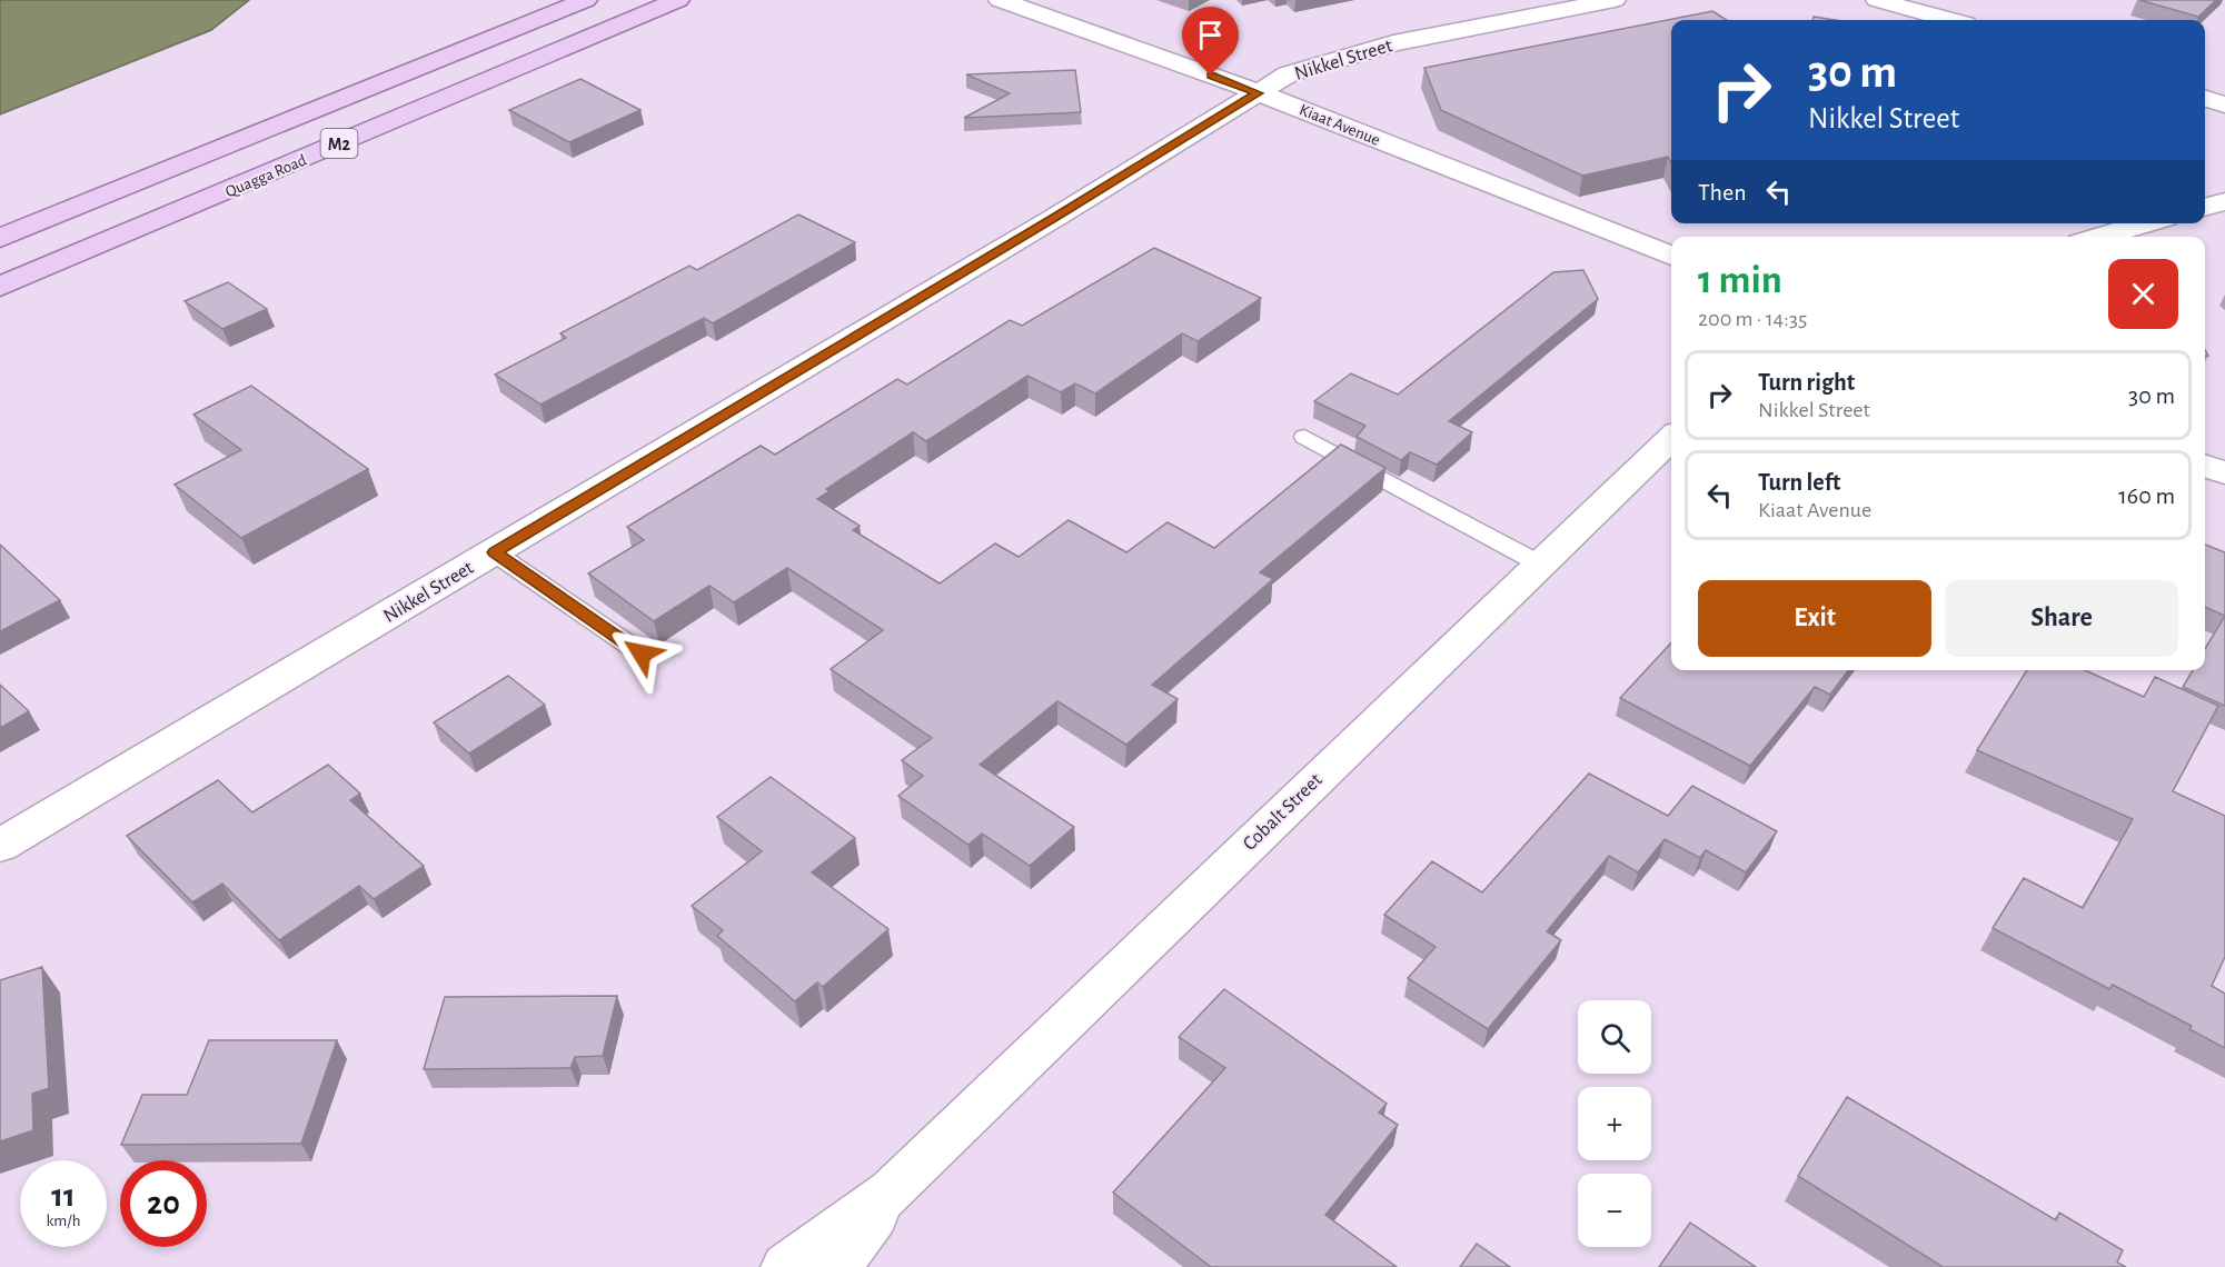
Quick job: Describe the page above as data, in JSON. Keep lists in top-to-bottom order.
{
  "streets": {
    "main road": ["M2", "Quagga Road"],
    "street": ["Nikkel Street", "Kiaat Avenue", "Cobalt Street"]
  },
  "crossings": [
    ["Nikkel Street", "Kiaat Avenue"]
  ],
  "page": {
    "turn": ["30 m", "Nikkel Street"],
    "then": "Then",
    "heading": ["1 min", "200 m · 14:35"],
    "list": [
      {
        "name": "Turn right",
        "note": "Nikkel Street",
        "value": "30 m"
      },
      {
        "name": "Turn left",
        "note": "Kiaat Avenue",
        "value": "160 m"
      }
    ],
    "buttons": ["Exit", "Share"],
    "map_buttons": ["+", "−"],
    "speed": "11 km/h",
    "limit": "20"
  }
}
